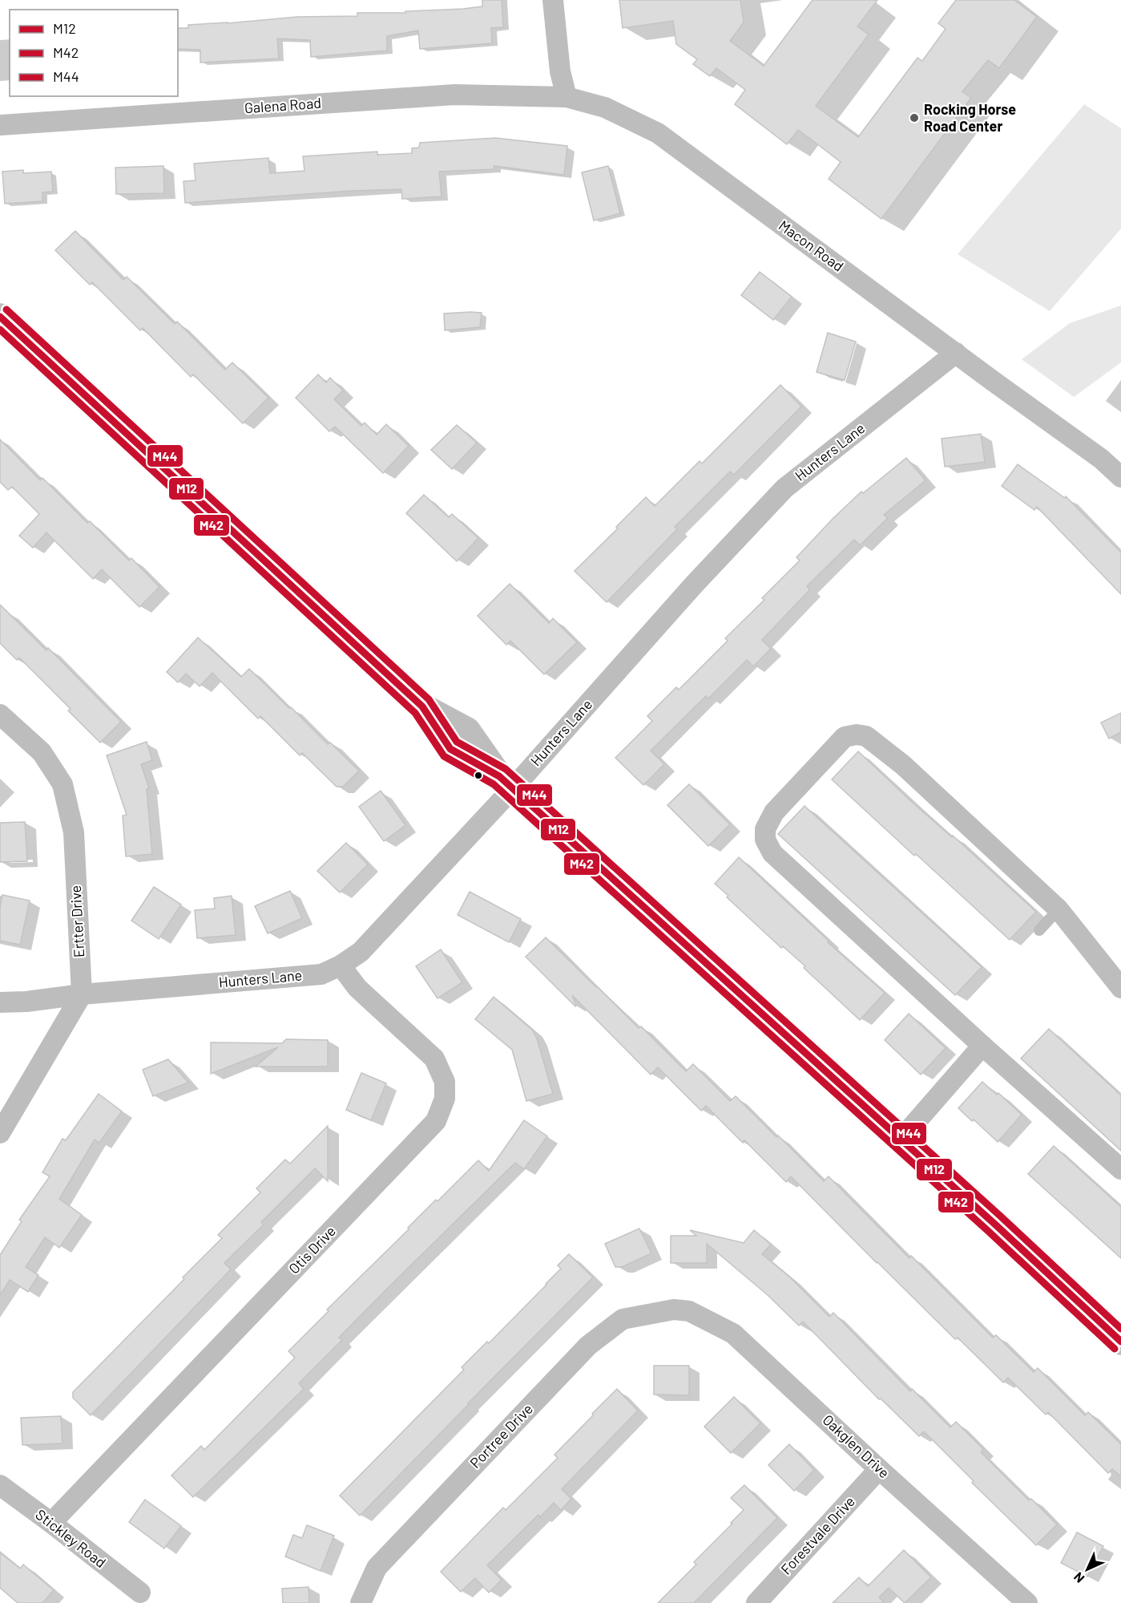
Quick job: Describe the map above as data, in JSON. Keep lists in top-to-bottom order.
{
  "streets": {
    "street": [
      "Galena Road",
      "Macon Road",
      "Hunters Lane",
      "Ertter Drive",
      "Otis Drive",
      "Portree Drive",
      "Oakglen Drive",
      "Forestvale Drive",
      "Stickley Road"
    ]
  },
  "crossings": [
    ["Galena Road", "Macon Road"],
    ["Macon Road", "Hunters Lane"],
    ["Hunters Lane", "Ertter Drive"],
    ["Hunters Lane", "Otis Drive"],
    ["Otis Drive", "Stickley Road"],
    ["Portree Drive", "Oakglen Drive"],
    ["Oakglen Drive", "Forestvale Drive"]
  ],
  "places": ["Rocking Horse Road Center"],
  "lines": ["transit line M44", "transit line M12", "transit line M42"],
  "legend": ["M12", "M42", "M44"],
  "north": "bottom left"
}
